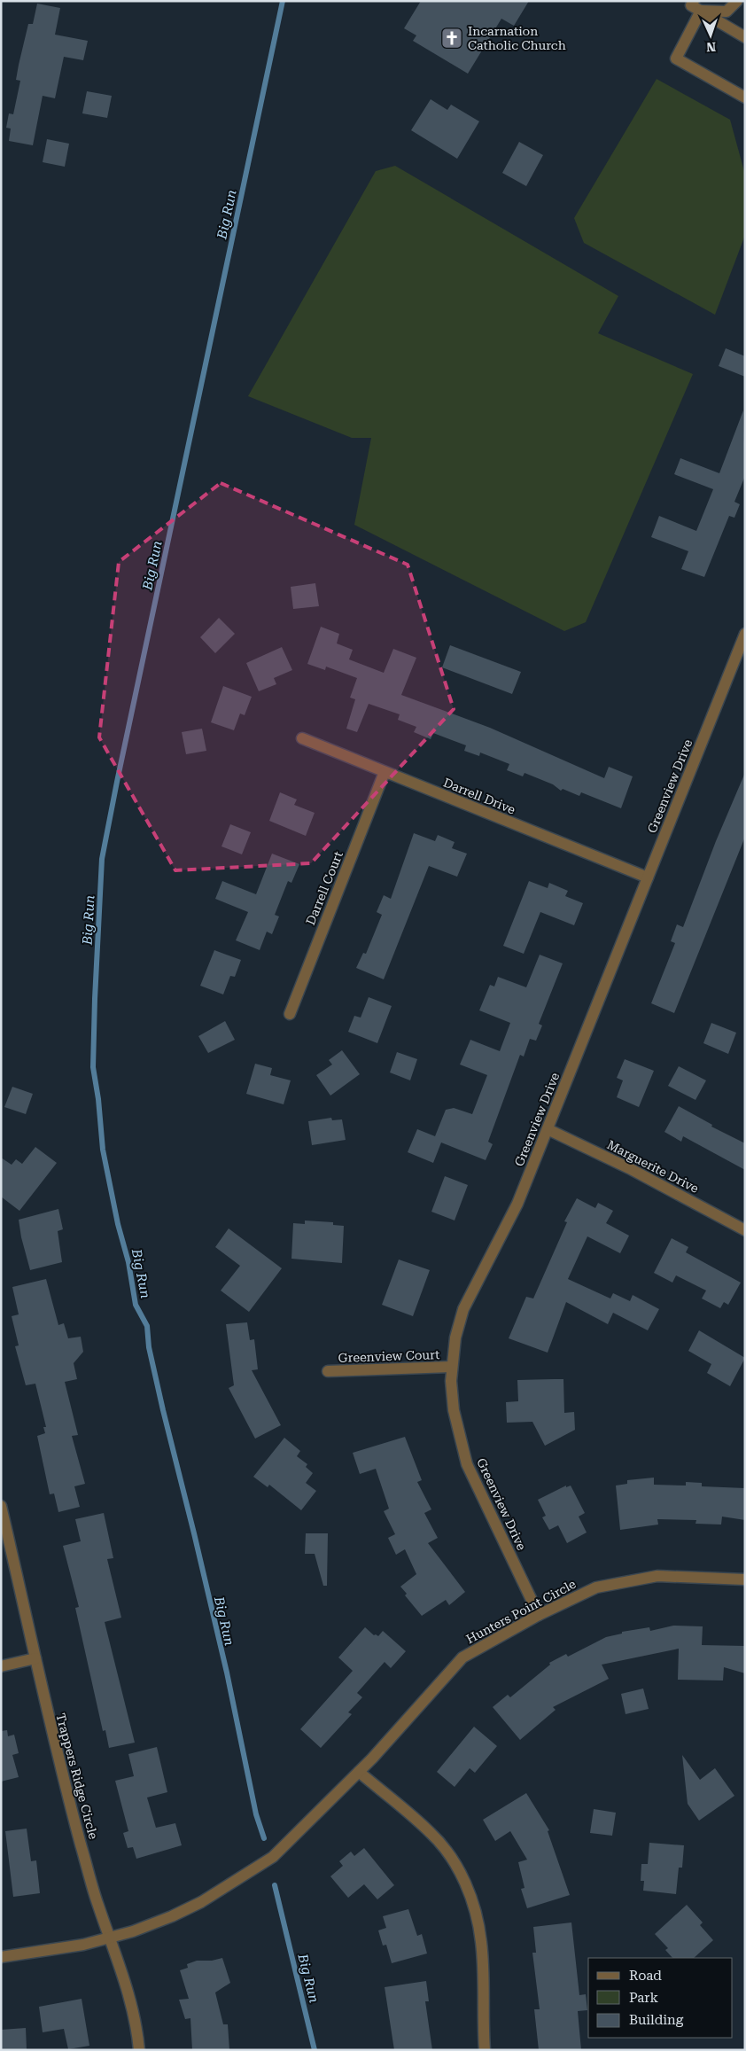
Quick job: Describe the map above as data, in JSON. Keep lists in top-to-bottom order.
{
  "streets": {
    "street": [
      "Greenview Drive",
      "Darrell Drive",
      "Darrell Court",
      "Marguerite Drive",
      "Greenview Court",
      "Hunters Point Circle",
      "Trappers Ridge Circle"
    ]
  },
  "crossings": [
    ["Greenview Drive", "Darrell Drive"],
    ["Greenview Drive", "Marguerite Drive"],
    ["Greenview Drive", "Greenview Court"],
    ["Greenview Drive", "Hunters Point Circle"],
    ["Darrell Drive", "Darrell Court"],
    ["Hunters Point Circle", "Trappers Ridge Circle"]
  ],
  "water": ["Big Run"],
  "places": {
    "church": ["Incarnation Catholic Church"]
  },
  "legend": ["Road", "Park", "Building"],
  "north": "bottom"
}
